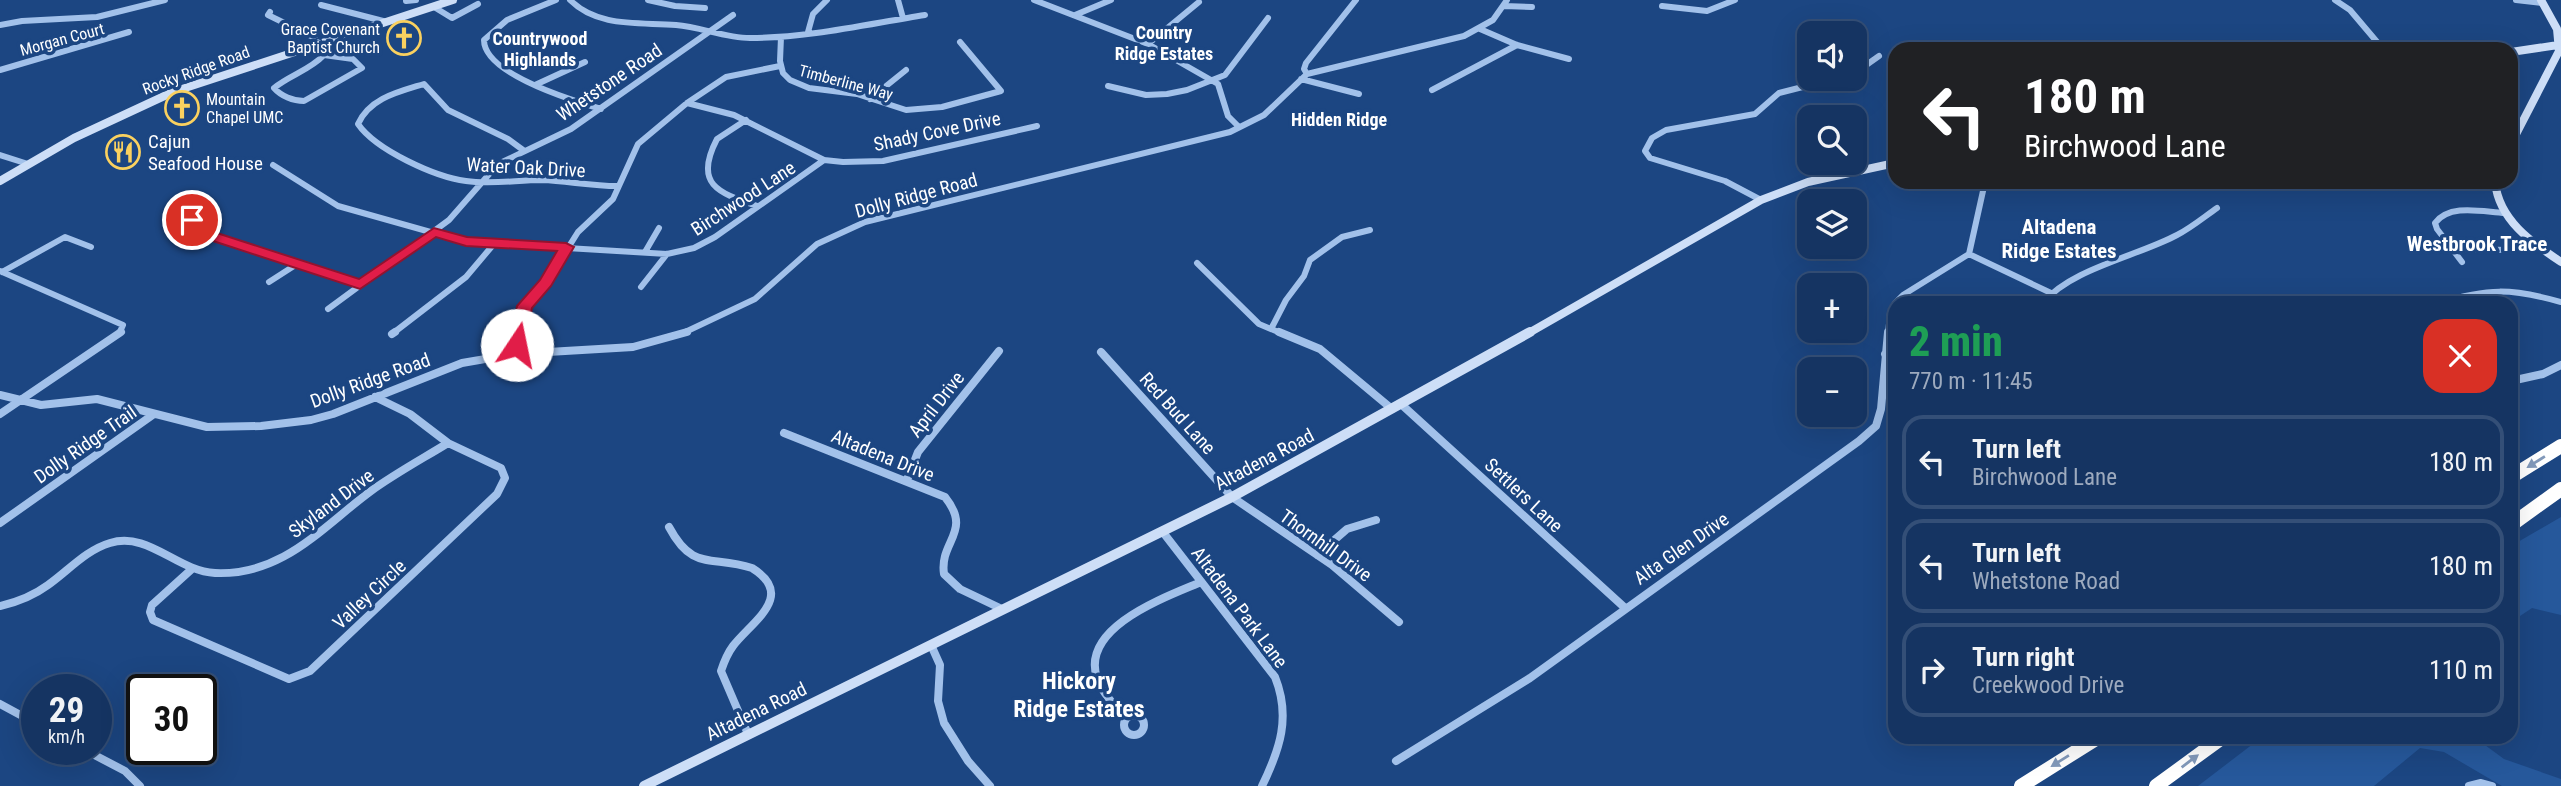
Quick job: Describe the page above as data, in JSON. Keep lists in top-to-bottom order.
{
  "streets": {
    "street": [
      "Morgan Court",
      "Rocky Ridge Road",
      "Whetstone Road",
      "Timberline Way",
      "Shady Cove Drive",
      "Water Oak Drive",
      "Dolly Ridge Road",
      "Birchwood Lane",
      "April Drive",
      "Red Bud Lane",
      "Dolly Ridge Trail",
      "Altadena Drive",
      "Altadena Road",
      "Settlers Lane",
      "Skyland Drive",
      "Thornhill Drive",
      "Alta Glen Drive",
      "Valley Circle",
      "Altadena Park Lane"
    ]
  },
  "crossings": [
    ["Whetstone Road", "Water Oak Drive"],
    ["Whetstone Road", "Birchwood Lane"],
    ["Shady Cove Drive", "Birchwood Lane"],
    ["Dolly Ridge Road", "Dolly Ridge Trail"],
    ["Dolly Ridge Road", "Valley Circle"],
    ["April Drive", "Altadena Drive"],
    ["Red Bud Lane", "Altadena Road"],
    ["Red Bud Lane", "Thornhill Drive"],
    ["Altadena Drive", "Altadena Road"],
    ["Altadena Road", "Settlers Lane"],
    ["Altadena Road", "Thornhill Drive"],
    ["Altadena Road", "Altadena Park Lane"],
    ["Settlers Lane", "Alta Glen Drive"],
    ["Skyland Drive", "Valley Circle"]
  ],
  "districts": [
    "Country Ridge Estates",
    "Countrywood Highlands",
    "Hidden Ridge",
    "Altadena Ridge Estates",
    "Westbrook Trace",
    "Hickory Ridge Estates"
  ],
  "places": {
    "church": ["Grace Covenant Baptist Church", "Mountain Chapel UMC"],
    "restaurant": ["Cajun Seafood House"]
  },
  "page": {
    "map_buttons": ["+", "−"],
    "turn": ["180 m", "Birchwood Lane"],
    "heading": ["2 min", "770 m · 11:45"],
    "list": [
      {
        "name": "Turn left",
        "note": "Birchwood Lane",
        "value": "180 m"
      },
      {
        "name": "Turn left",
        "note": "Whetstone Road",
        "value": "180 m"
      },
      {
        "name": "Turn right",
        "note": "Creekwood Drive",
        "value": "110 m"
      }
    ],
    "speed": "29 km/h",
    "limit": "30"
  }
}
